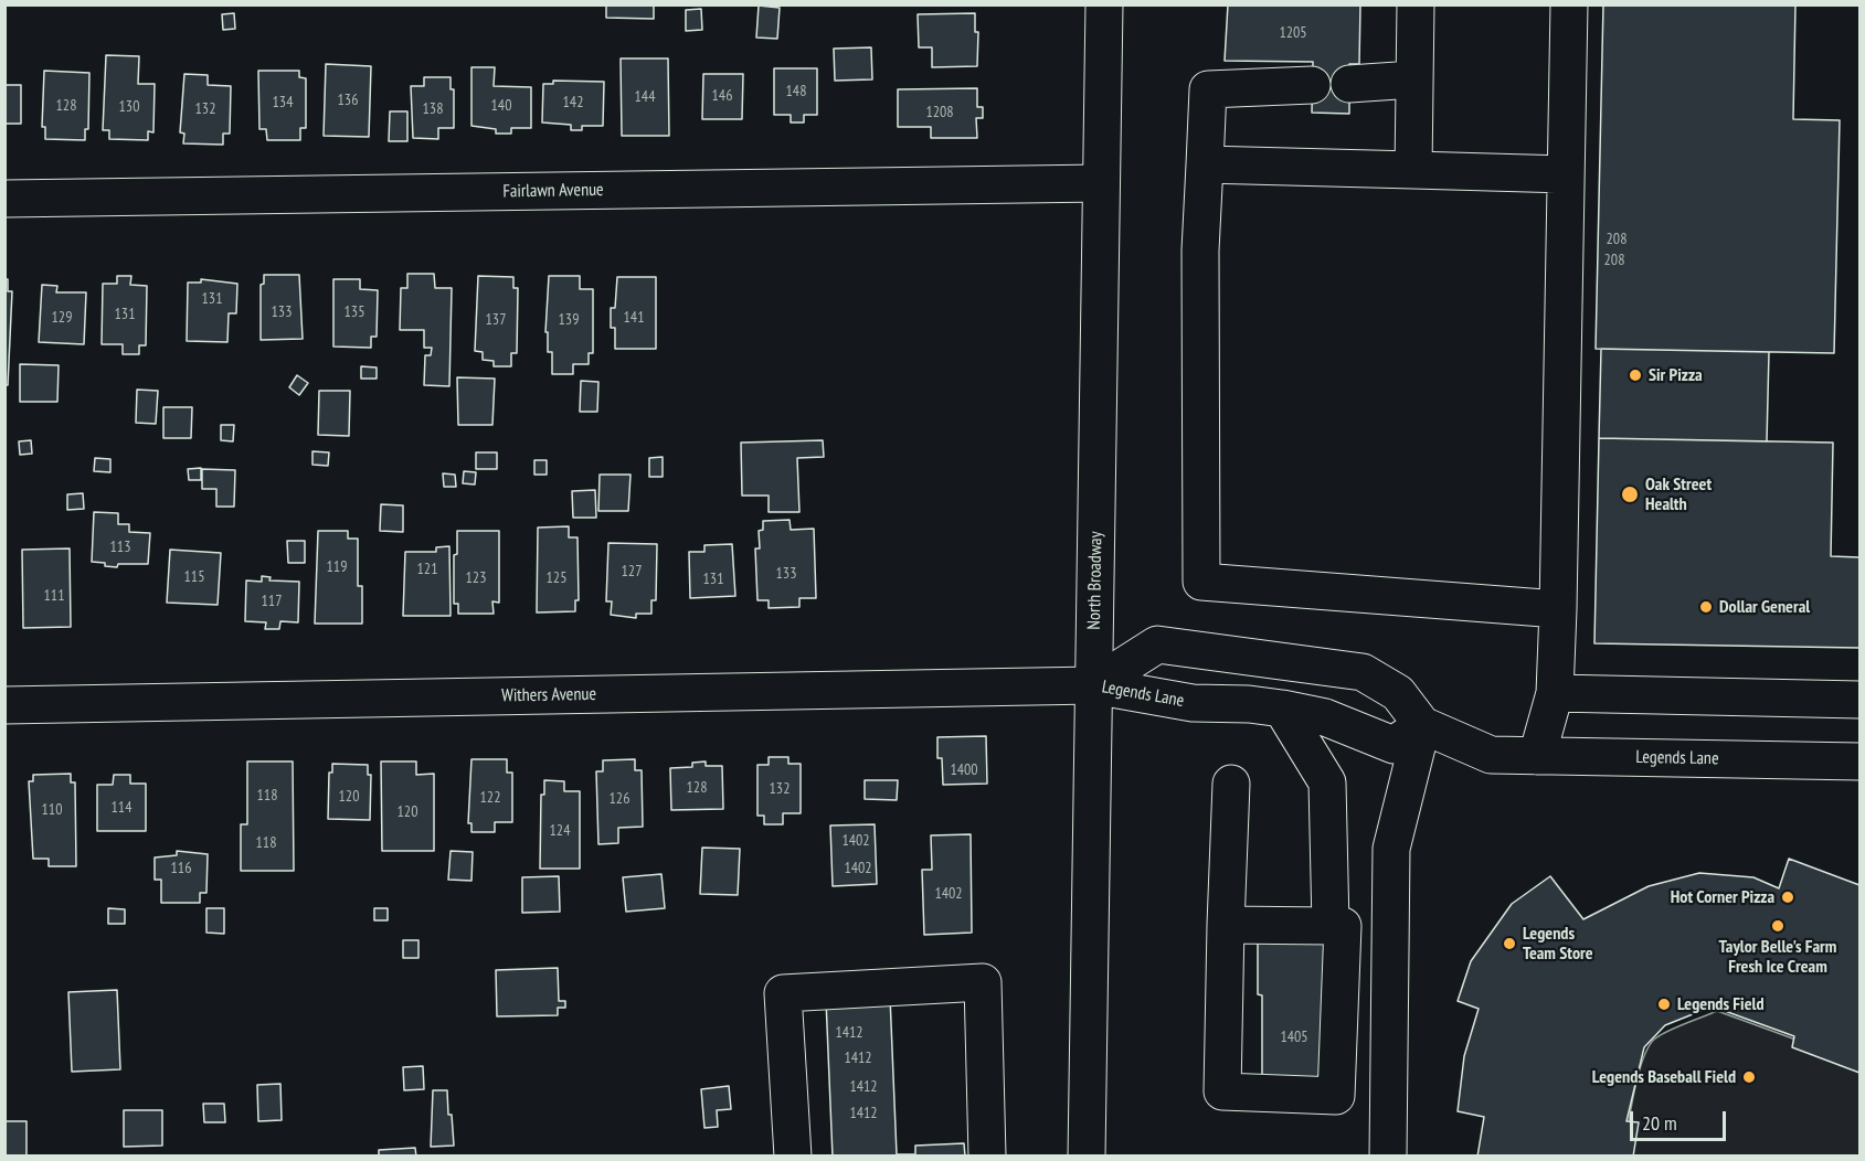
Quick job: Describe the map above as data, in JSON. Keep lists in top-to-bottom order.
{
  "streets": {
    "street": [
      "Fairlawn Avenue",
      "North Broadway",
      "Legends Lane",
      "Withers Avenue"
    ]
  },
  "crossings": [
    ["Fairlawn Avenue", "North Broadway"],
    ["North Broadway", "Legends Lane"],
    ["North Broadway", "Withers Avenue"],
    ["Legends Lane", "Withers Avenue"]
  ],
  "places": [
    "Sir Pizza",
    "Oak Street Health",
    "Dollar General",
    "Hot Corner Pizza",
    "Taylor Belle's Farm Fresh Ice Cream",
    "Legends Team Store",
    "Legends Field",
    "Legends Baseball Field"
  ],
  "house_numbers": [
    "1205",
    "148",
    "146",
    "144",
    "136",
    "134",
    "142",
    "128",
    "140",
    "130",
    "132",
    "138",
    "1208",
    "208",
    "208",
    "131",
    "133",
    "135",
    "131",
    "129",
    "141",
    "137",
    "139",
    "113",
    "119",
    "121",
    "127",
    "133",
    "115",
    "123",
    "125",
    "131",
    "111",
    "117",
    "1400",
    "128",
    "132",
    "118",
    "120",
    "122",
    "126",
    "114",
    "110",
    "120",
    "124",
    "1402",
    "118",
    "116",
    "1402",
    "1402",
    "1412",
    "1405",
    "1412",
    "1412",
    "1412"
  ],
  "scale_bar": "20 m"
}
